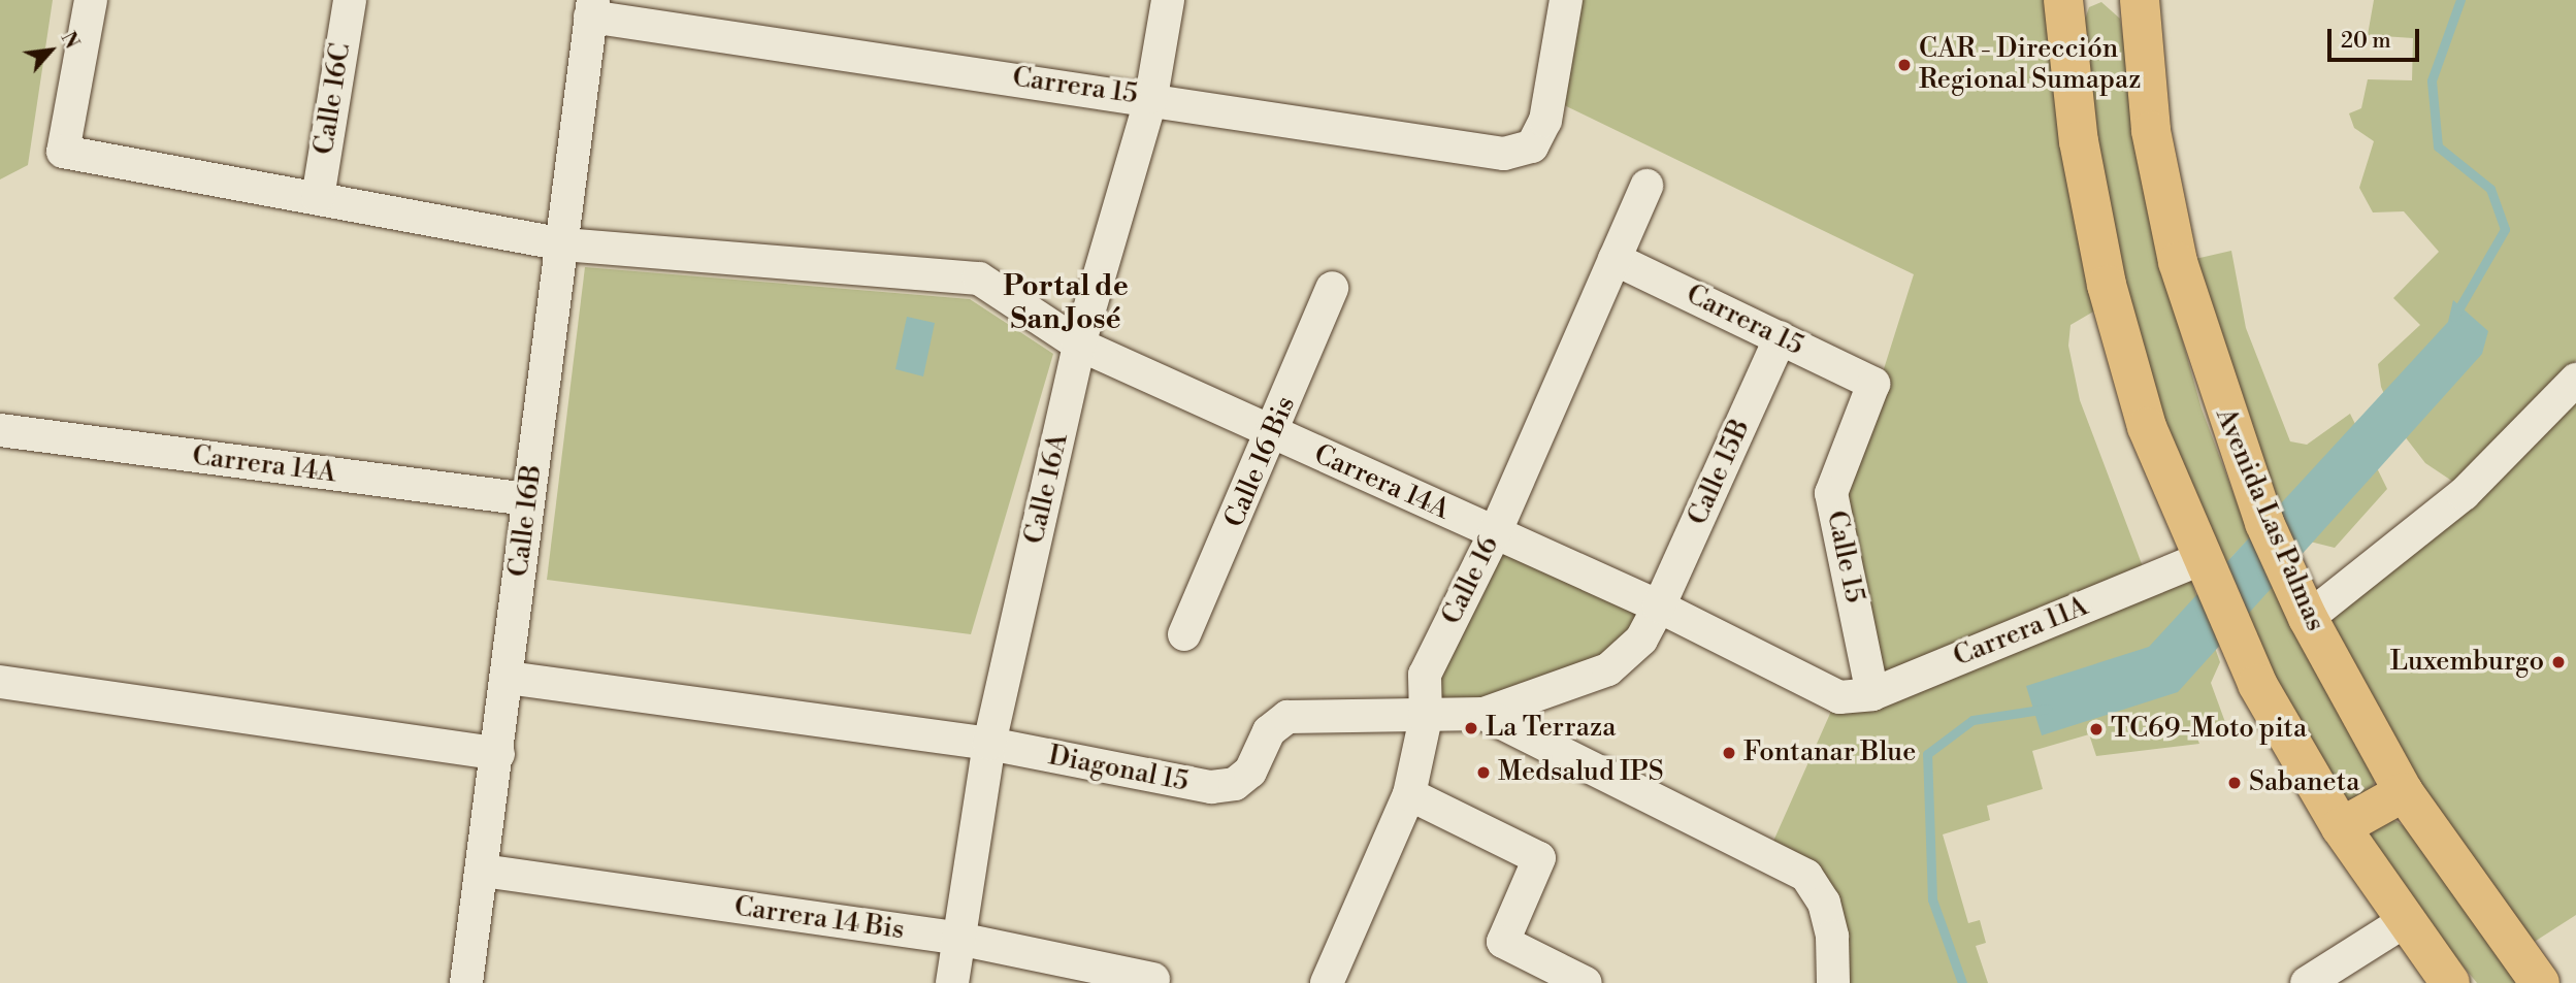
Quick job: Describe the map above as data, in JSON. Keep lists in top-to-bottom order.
{
  "streets": {
    "main road": ["Avenida Las Palmas"],
    "street": [
      "Carrera 15",
      "Calle 16C",
      "Calle 16 Bis",
      "Carrera 14A",
      "Calle 15B",
      "Calle 16A",
      "Calle 16B",
      "Calle 15",
      "Calle 16",
      "Carrera 11A",
      "Diagonal 15",
      "Carrera 14 Bis"
    ]
  },
  "crossings": [
    ["Carrera 15", "Calle 15B"],
    ["Carrera 15", "Calle 16A"],
    ["Carrera 15", "Calle 16B"],
    ["Carrera 15", "Calle 15"],
    ["Carrera 15", "Calle 16"],
    ["Calle 16C", "Carrera 14A"],
    ["Calle 16 Bis", "Carrera 14A"],
    ["Carrera 14A", "Calle 15B"],
    ["Carrera 14A", "Calle 16A"],
    ["Carrera 14A", "Calle 16B"],
    ["Carrera 14A", "Calle 16"],
    ["Carrera 14A", "Carrera 11A"],
    ["Carrera 14A", "Diagonal 15"],
    ["Calle 15B", "Diagonal 15"],
    ["Calle 16A", "Diagonal 15"],
    ["Calle 16A", "Carrera 14 Bis"],
    ["Calle 16B", "Diagonal 15"],
    ["Calle 16B", "Carrera 14 Bis"],
    ["Calle 15", "Carrera 11A"],
    ["Calle 16", "Diagonal 15"]
  ],
  "districts": ["Portal de San José"],
  "places": [
    "CAR - Dirección Regional Sumapaz",
    "Luxemburgo",
    "La Terraza",
    "TC69-Moto pita",
    "Fontanar Blue",
    "Medsalud IPS",
    "Sabaneta"
  ],
  "scale_bar": "20 m",
  "north": "top right"
}
